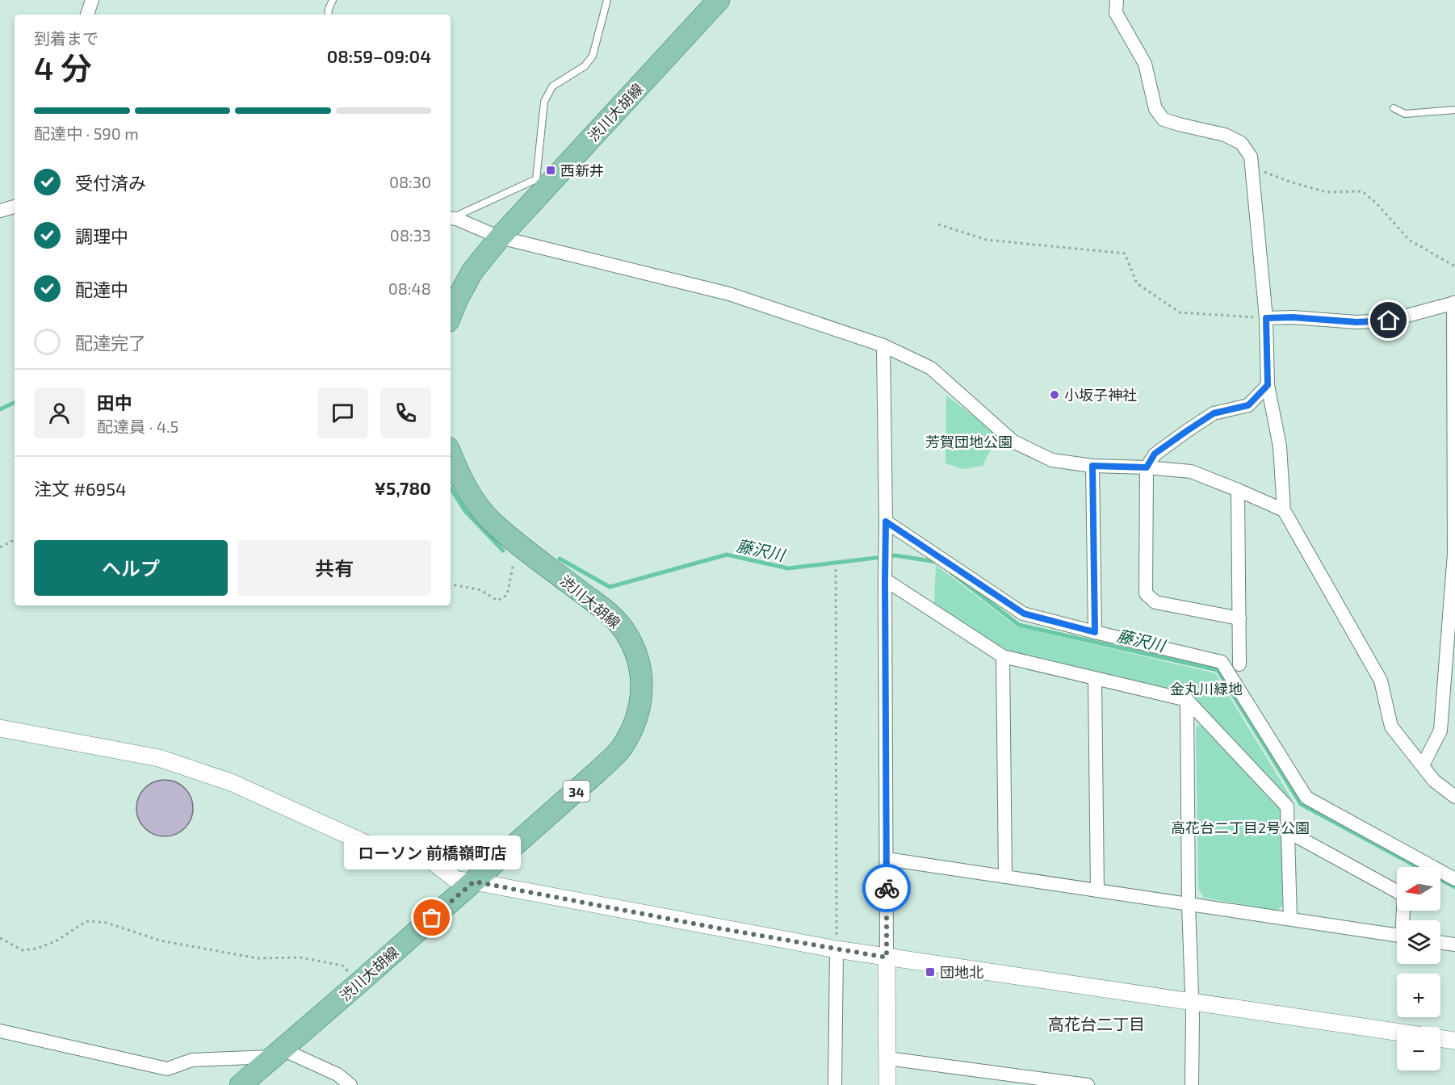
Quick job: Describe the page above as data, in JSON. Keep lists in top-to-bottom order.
{
  "streets": {
    "main road": ["渋川大胡線", "34"]
  },
  "districts": ["高花台二丁目"],
  "water": ["藤沢川"],
  "parks": ["芳賀団地公園", "金丸川緑地", "高花台二丁目2号公園"],
  "places": {
    "transit": ["西新井", "団地北"],
    "other": ["小坂子神社", "ローソン 前橋嶺町店"]
  },
  "north": "left",
  "page": {
    "heading": ["4 分", "到着まで", "08:59–09:04"],
    "panel": [
      "田中",
      "配達員 · 4.5",
      "注文 #6954",
      "¥5,780"
    ],
    "bar": "配達中 · 590 m",
    "list": [
      ["受付済み", "08:30"],
      ["調理中", "08:33"],
      ["配達中", "08:48"],
      "配達完了"
    ],
    "buttons": ["ヘルプ", "共有"],
    "bubble": "ローソン 前橋嶺町店",
    "map_buttons": ["+", "−"]
  }
}
